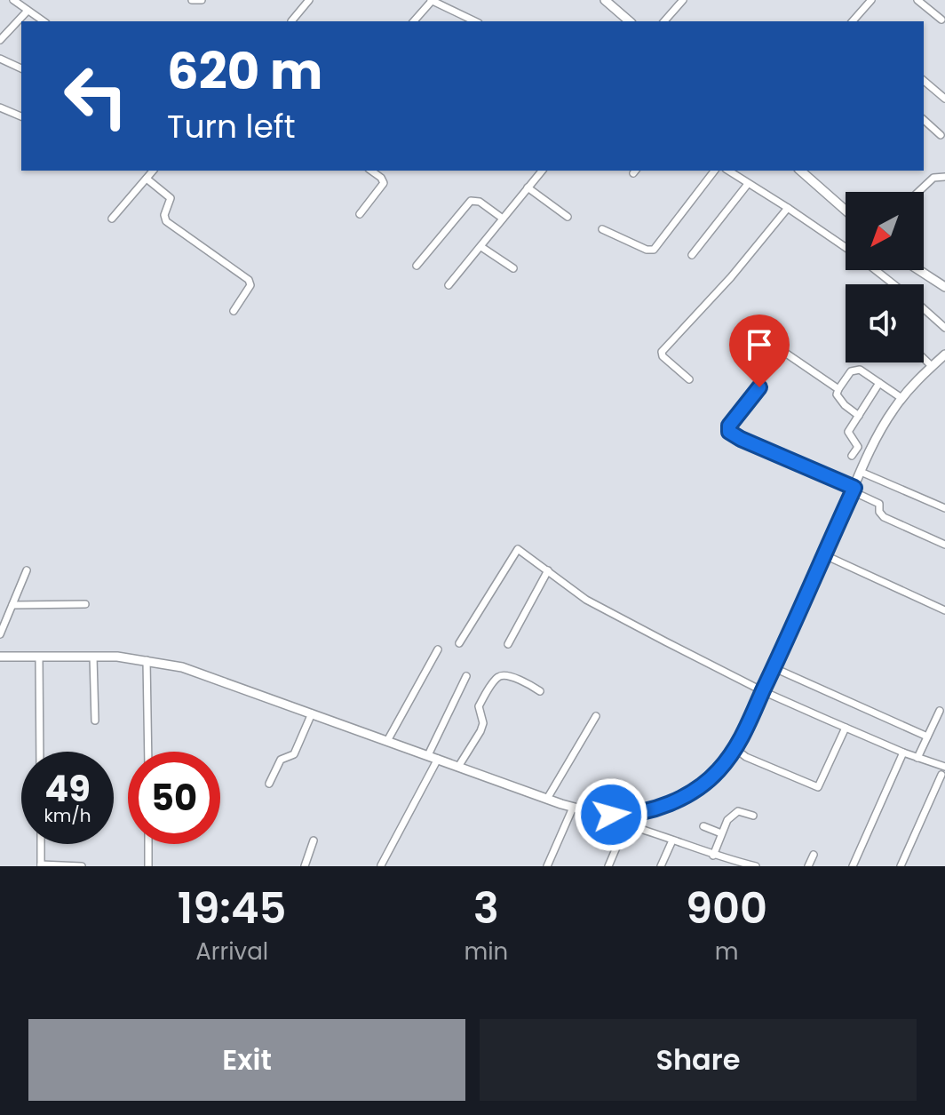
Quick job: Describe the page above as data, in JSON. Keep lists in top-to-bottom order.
{
  "north": "bottom left",
  "page": {
    "turn": ["620 m", "Turn left"],
    "speed": "49 km/h",
    "limit": "50",
    "eta": [
      "19:45",
      "Arrival",
      "3",
      "min",
      "900",
      "m"
    ],
    "buttons": ["Exit", "Share"]
  }
}
